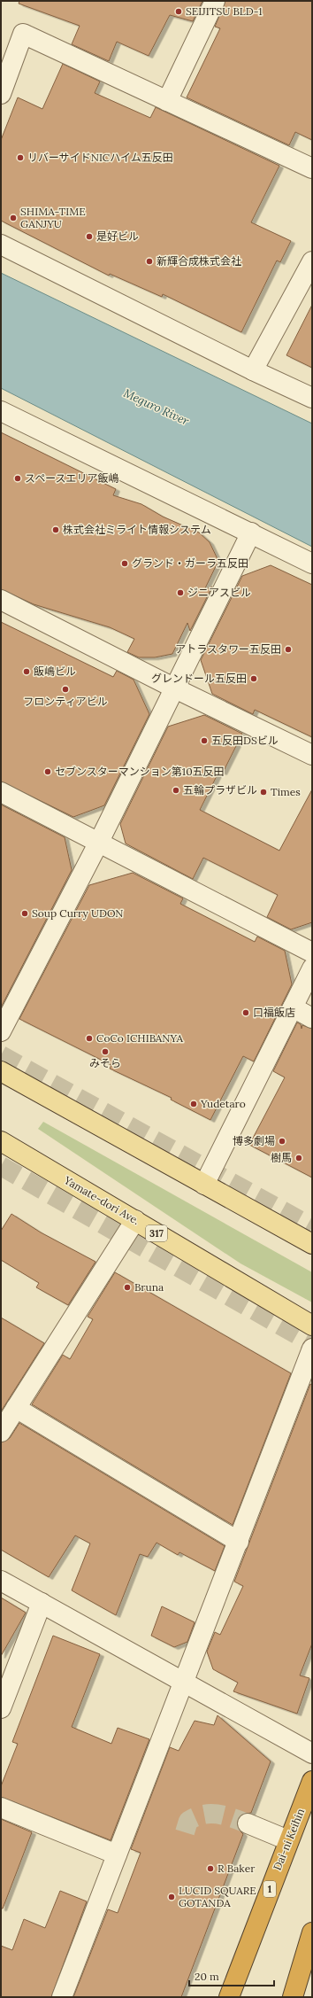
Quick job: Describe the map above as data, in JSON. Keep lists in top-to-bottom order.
{
  "streets": {
    "highway": ["Dai-ni Keihin", "1"],
    "main road": ["Yamate-dori Ave.", "317"]
  },
  "water": ["Meguro River"],
  "places": [
    "SEIJITSU BLD-1",
    "リバーサイドNICハイム五反田",
    "SHIMA-TIME GANJYU",
    "是好ビル",
    "新輝合成株式会社",
    "スペースエリア飯嶋",
    "株式会社ミライト情報システム",
    "グランド・ガーラ五反田",
    "ジニアスビル",
    "アトラスタワー五反田",
    "飯嶋ビル",
    "グレンドール五反田",
    "フロンティアビル",
    "五反田DSビル",
    "セブンスターマンション第10五反田",
    "五輪プラザビル",
    "Times",
    "Soup Curry UDON",
    "口福飯店",
    "CoCo ICHIBANYA",
    "みそら",
    "Yudetaro",
    "博多劇場",
    "樹馬",
    "Bruna",
    "R Baker",
    "LUCID SQUARE GOTANDA"
  ],
  "scale_bar": "20 m"
}
